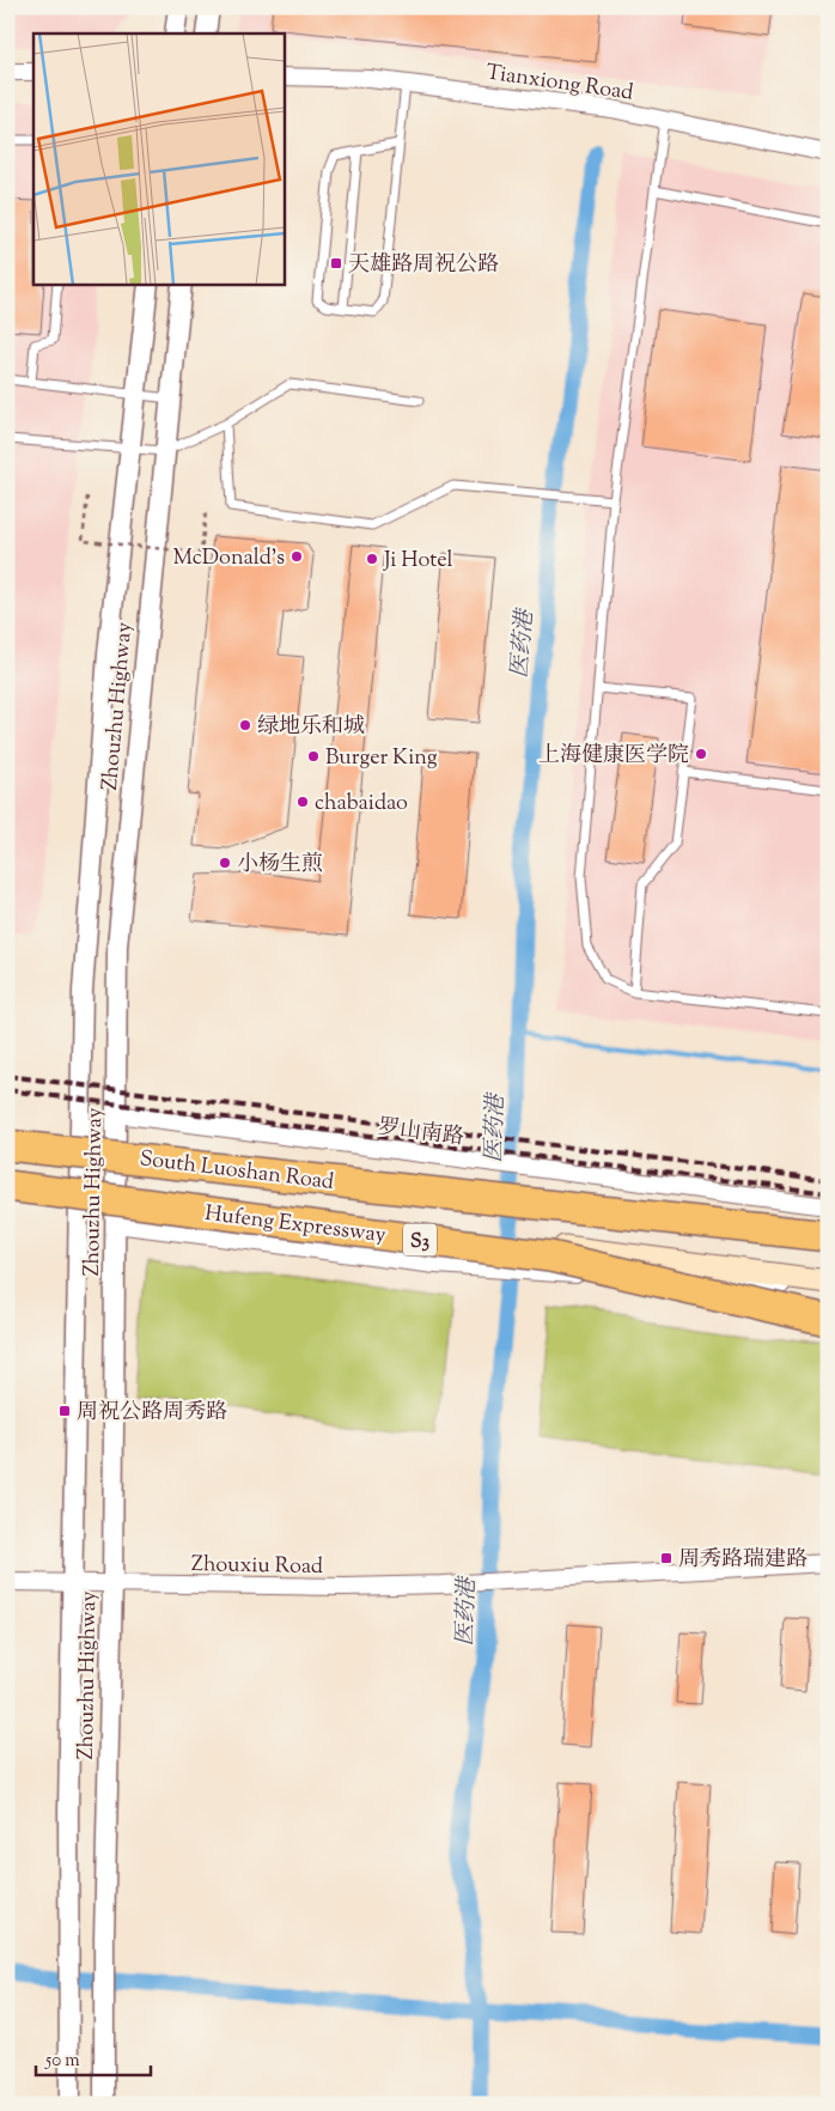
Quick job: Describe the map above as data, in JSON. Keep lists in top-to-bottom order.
{
  "streets": {
    "highway": ["Hufeng Expressway", "S3"],
    "main road": ["South Luoshan Road"],
    "street": [
      "Tianxiong Road",
      "Zhouzhu Highway",
      "罗山南路",
      "Zhouxiu Road"
    ]
  },
  "crossings": [
    ["Zhouzhu Highway", "罗山南路"],
    ["Zhouzhu Highway", "South Luoshan Road"],
    ["Zhouzhu Highway", "Zhouxiu Road"],
    ["South Luoshan Road", "Hufeng Expressway"]
  ],
  "water": ["医药港"],
  "places": {
    "transit": ["天雄路周祝公路", "周祝公路周秀路", "周秀路瑞建路"],
    "other": [
      "McDonald's",
      "Ji Hotel",
      "绿地乐和城",
      "上海健康医学院",
      "Burger King",
      "chabaidao",
      "小杨生煎"
    ]
  },
  "scale_bar": "50 m"
}
